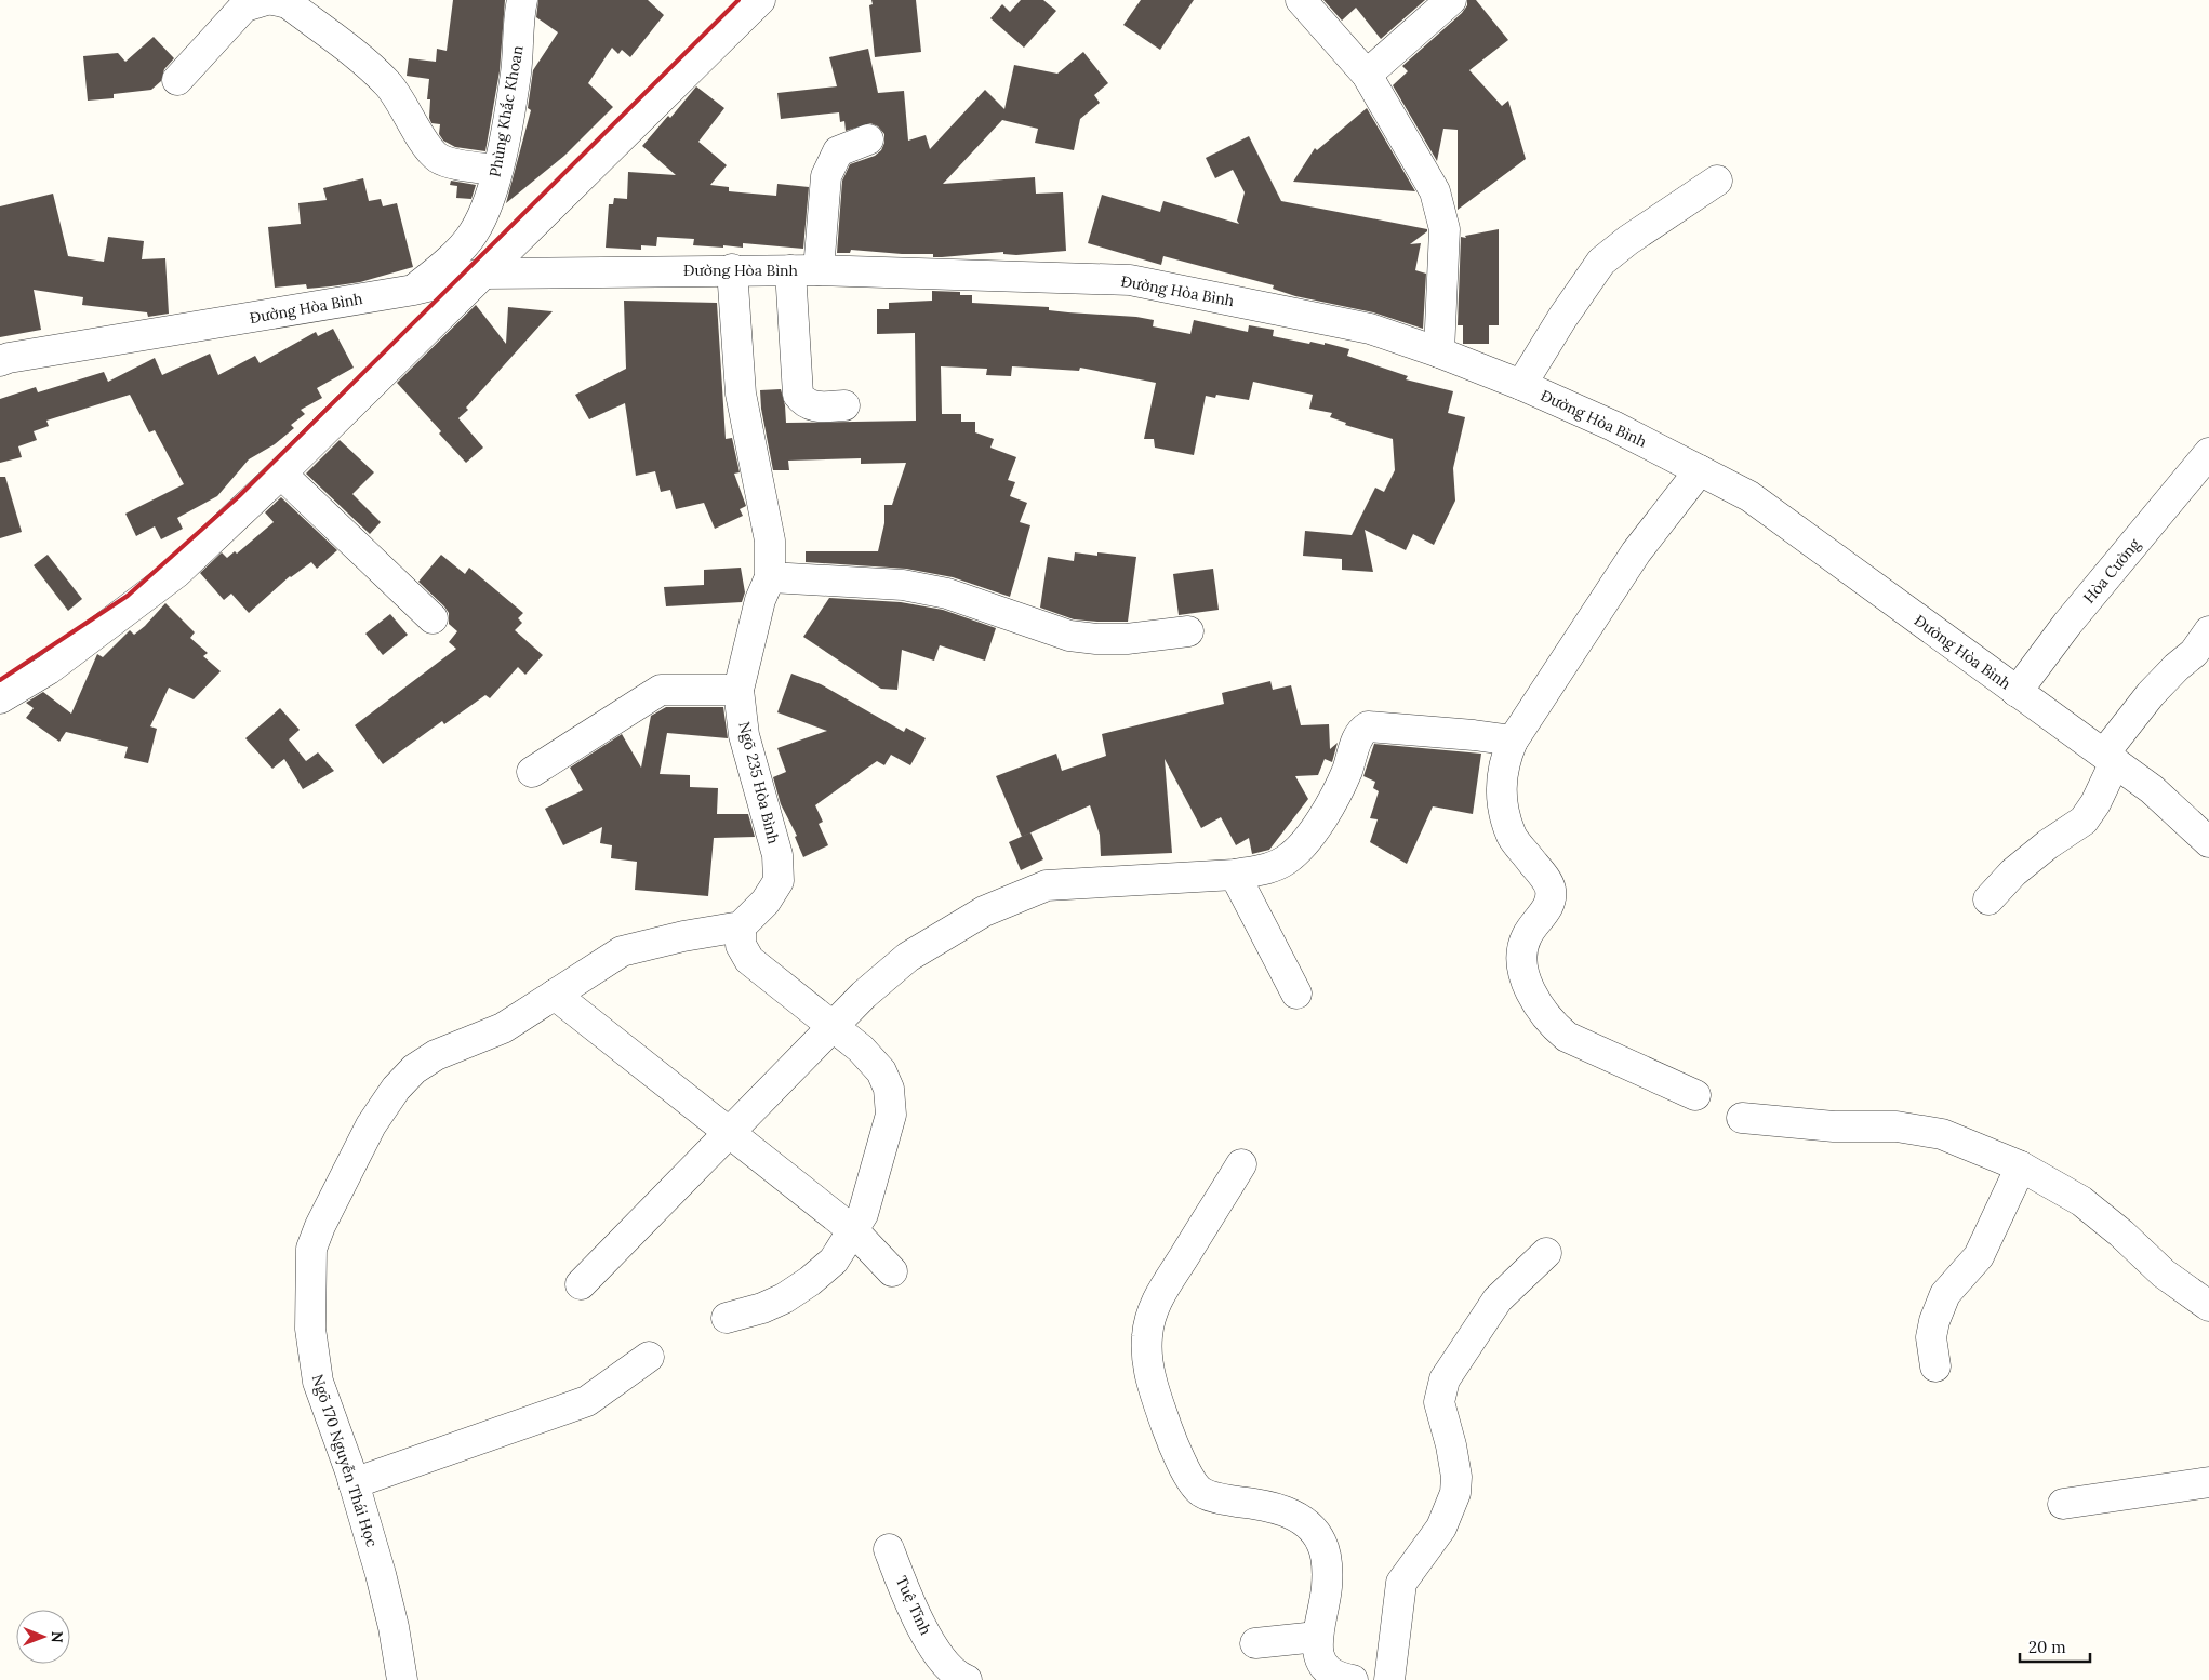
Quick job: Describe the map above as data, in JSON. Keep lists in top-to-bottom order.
{
  "streets": {
    "street": [
      "Phùng Khắc Khoan",
      "Đường Hòa Bình",
      "Hòa Cường",
      "Ngõ 235 Hòa Bình",
      "Ngõ 170 Nguyễn Thái Học",
      "Tuệ Tĩnh"
    ]
  },
  "crossings": [
    ["Phùng Khắc Khoan", "Đường Hòa Bình"],
    ["Đường Hòa Bình", "Hòa Cường"],
    ["Đường Hòa Bình", "Ngõ 235 Hòa Bình"]
  ],
  "scale_bar": "20 m",
  "north": "right"
}
